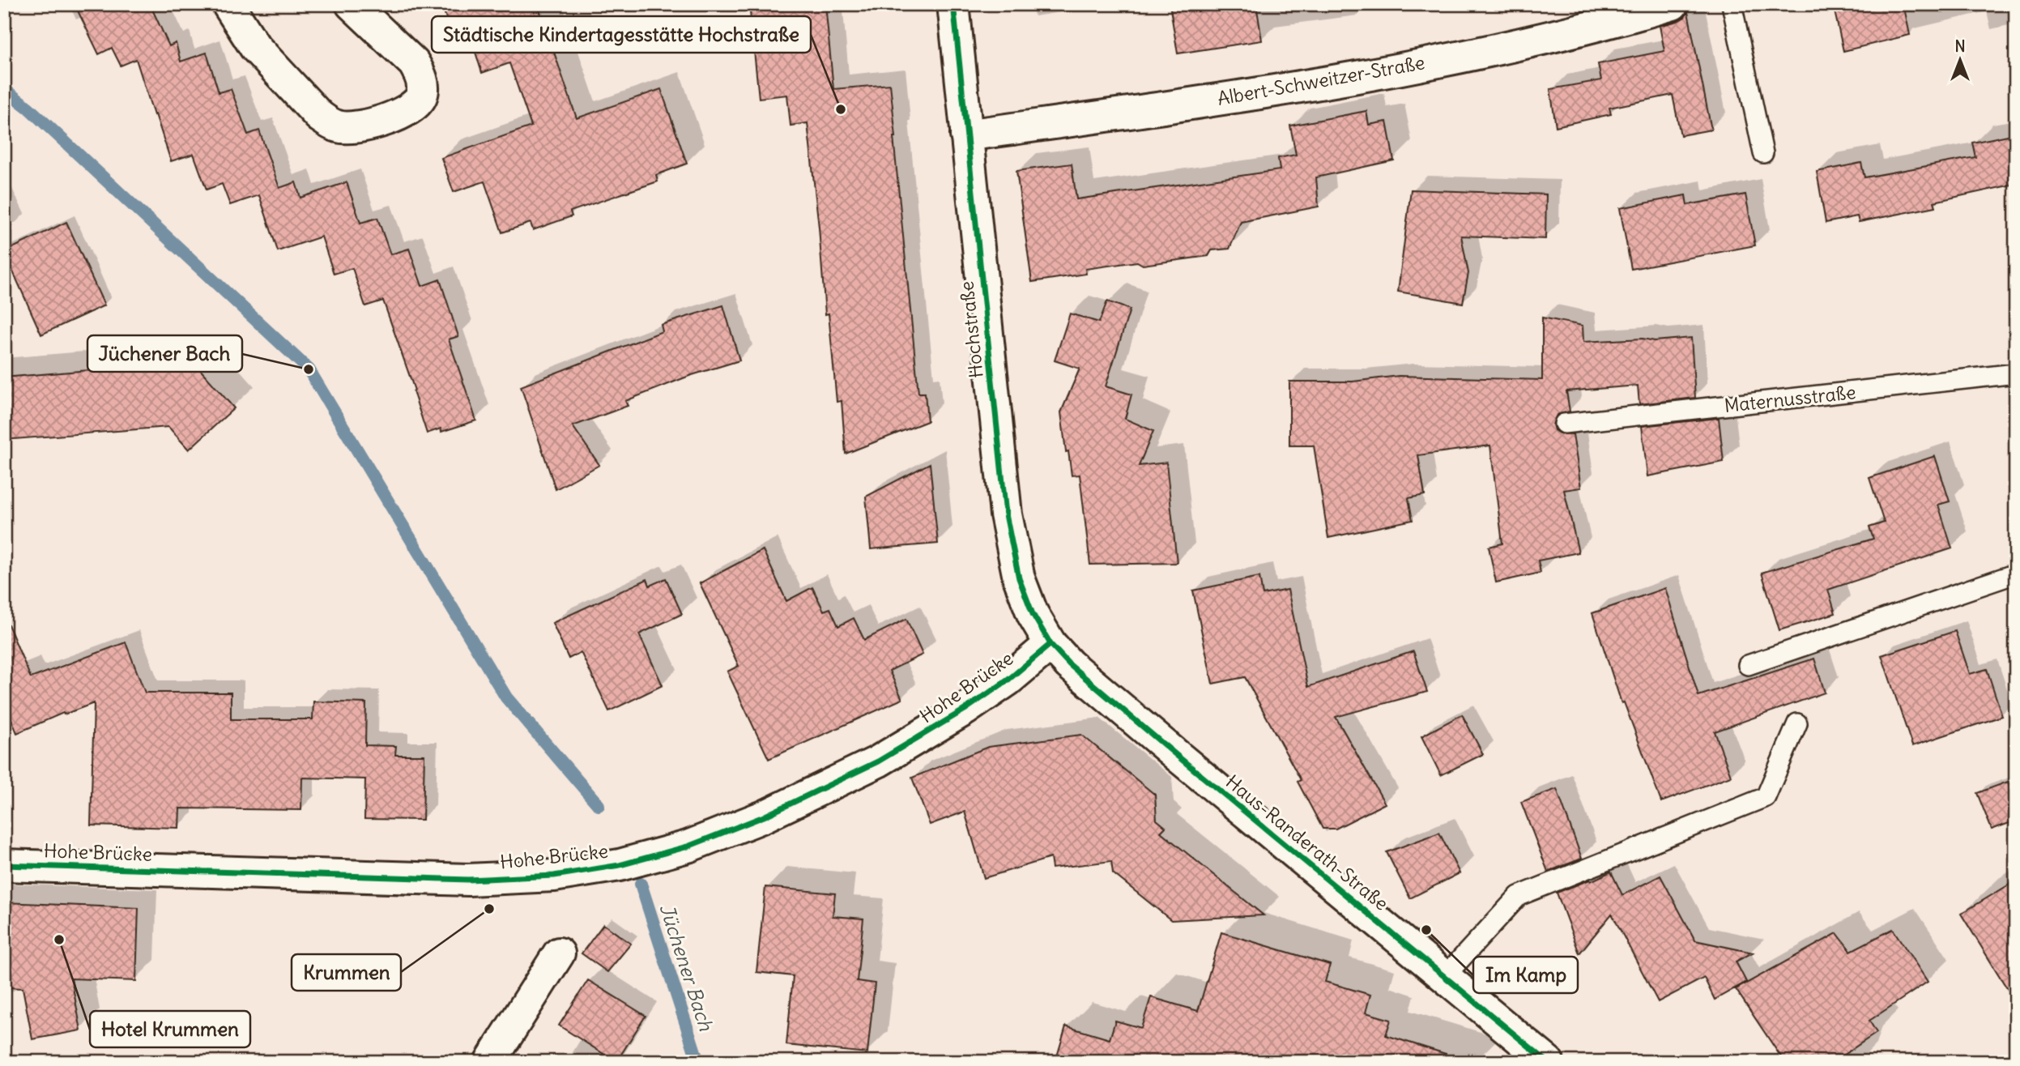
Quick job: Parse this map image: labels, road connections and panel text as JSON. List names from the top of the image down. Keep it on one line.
{"streets":{"street":["Albert-Schweitzer-Straße","Hochstraße","Hohe Brücke","Haus-Randerath-Straße"],"lane":["Maternusstraße"]},"crossings":[["Albert-Schweitzer-Straße","Hochstraße"],["Hochstraße","Hohe Brücke"],["Hochstraße","Haus-Randerath-Straße"],["Hohe Brücke","Haus-Randerath-Straße"]],"water":["Jüchener Bach"],"places":["Städtische Kindertagesstätte Hochstraße","Jüchener Bach","Krummen","Im Kamp","Hotel Krummen"],"north":"top"}
